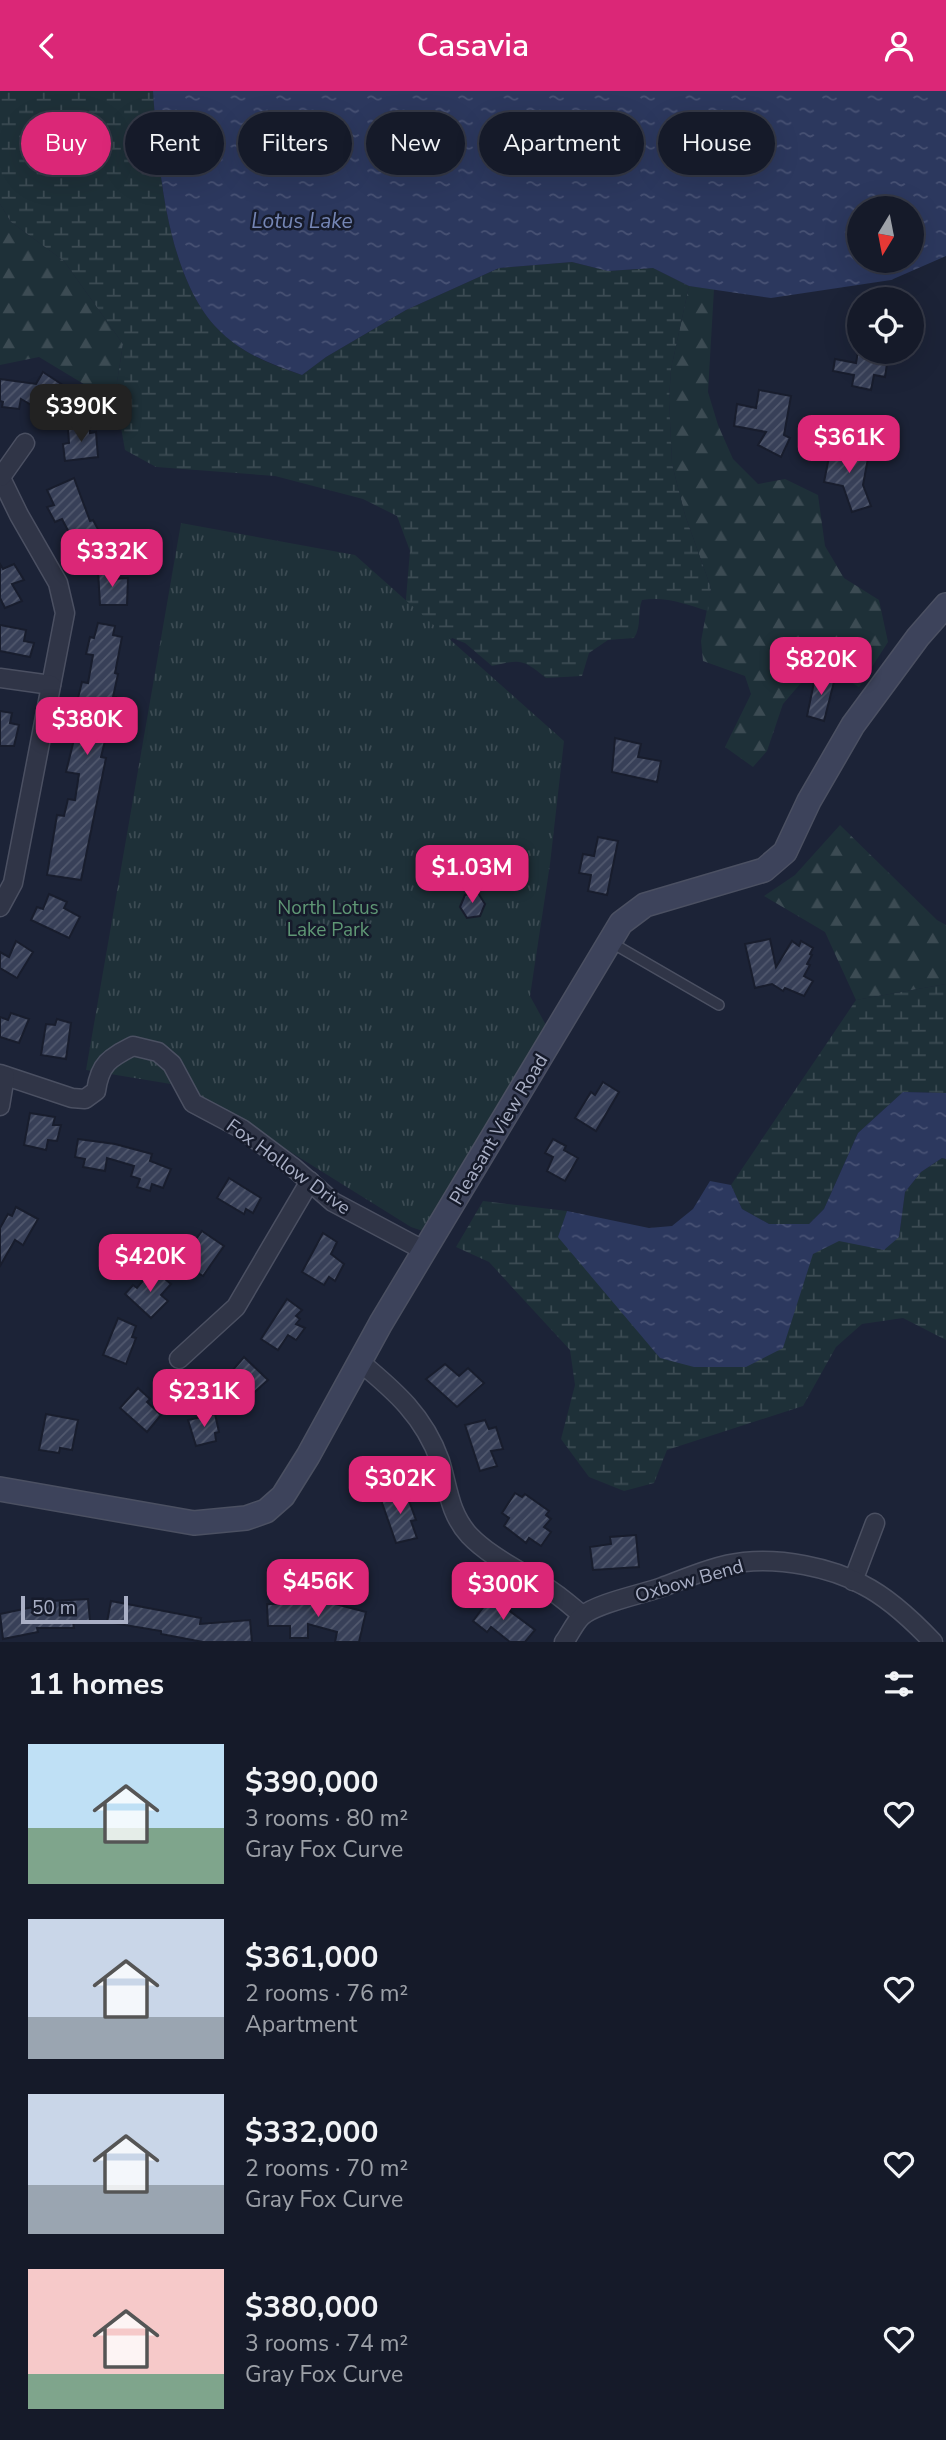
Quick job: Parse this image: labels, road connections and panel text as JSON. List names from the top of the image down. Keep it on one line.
{"streets":{"street":["Pleasant View Road","Fox Hollow Drive","Oxbow Bend"]},"crossings":[["Pleasant View Road","Fox Hollow Drive"]],"water":["Lotus Lake"],"parks":["North Lotus Lake Park"],"scale_bar":"50 m","north":"bottom","page":{"header":"Casavia","chip":["Buy","Rent","Filters","New","Apartment","House"],"price":["$390K","$361K","$332K","$820K","$380K","$1.03M","$420K","$231K","$302K","$456K","$300K"],"scale":"50 m","heading":"11 homes","list":[{"name":"$390,000","note":"3 rooms · 80 m² · Gray Fox Curve"},{"name":"$361,000","note":"2 rooms · 76 m² · Apartment"},{"name":"$332,000","note":"2 rooms · 70 m² · Gray Fox Curve"},{"name":"$380,000","note":"3 rooms · 74 m² · Gray Fox Curve"}]}}
